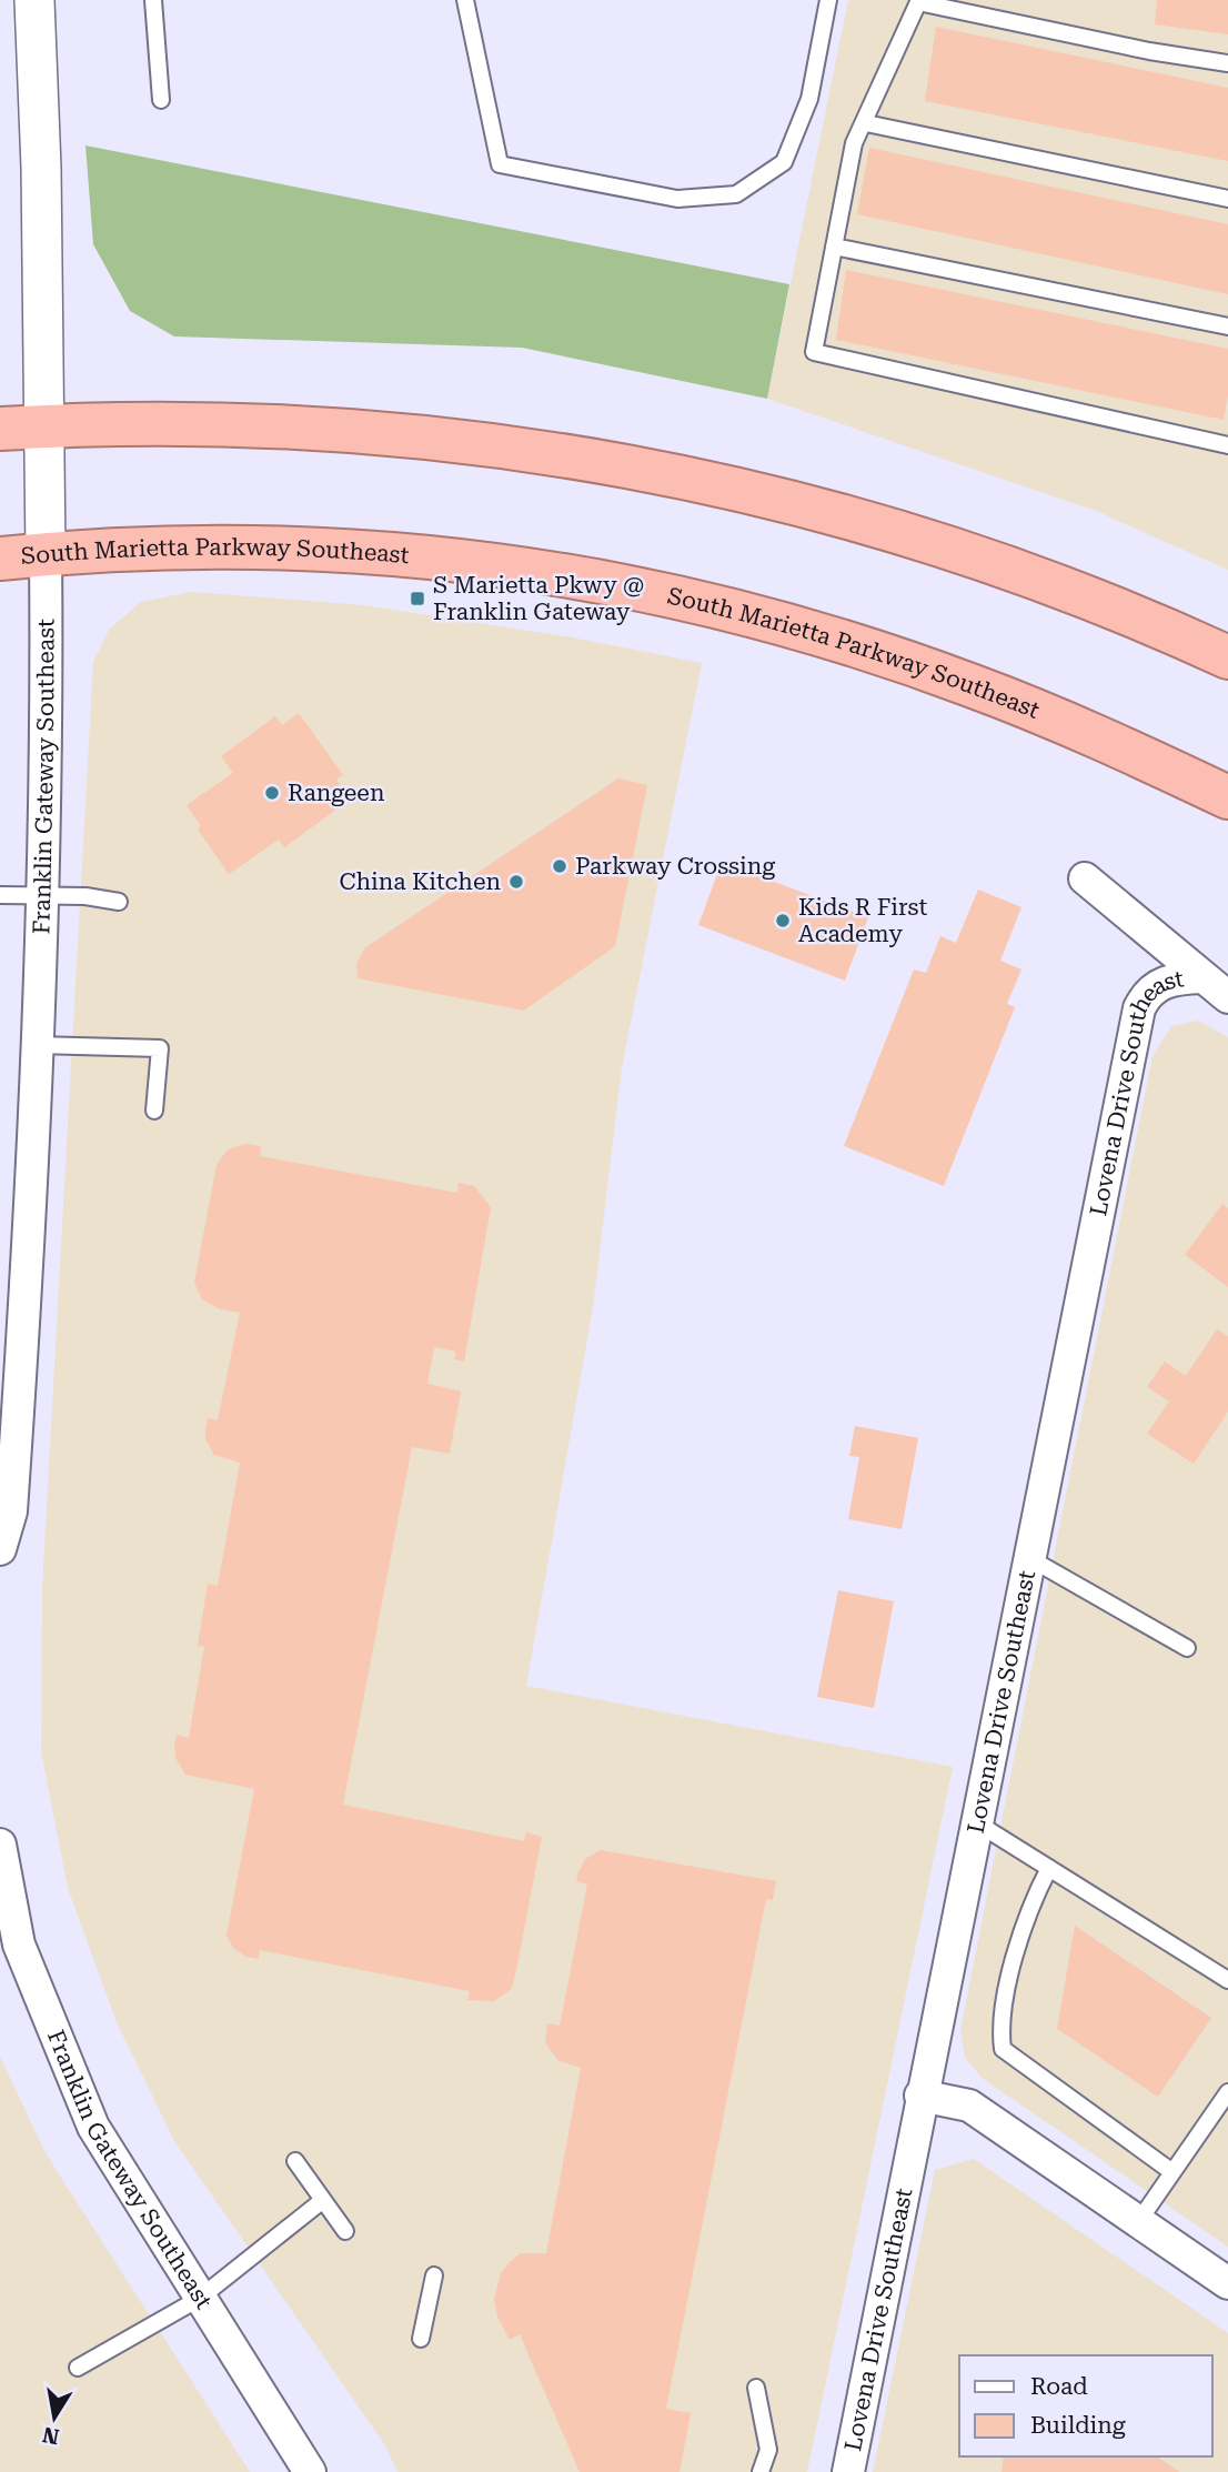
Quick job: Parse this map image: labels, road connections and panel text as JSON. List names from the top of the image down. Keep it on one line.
{"streets":{"highway":["South Marietta Parkway Southeast"],"street":["Franklin Gateway Southeast","Lovena Drive Southeast"]},"crossings":[["South Marietta Parkway Southeast","Franklin Gateway Southeast"]],"places":{"transit":["S Marietta Pkwy @ Franklin Gateway"],"other":["Rangeen","Parkway Crossing","China Kitchen","Kids R First Academy"]},"legend":["Road","Building"],"north":"bottom"}
